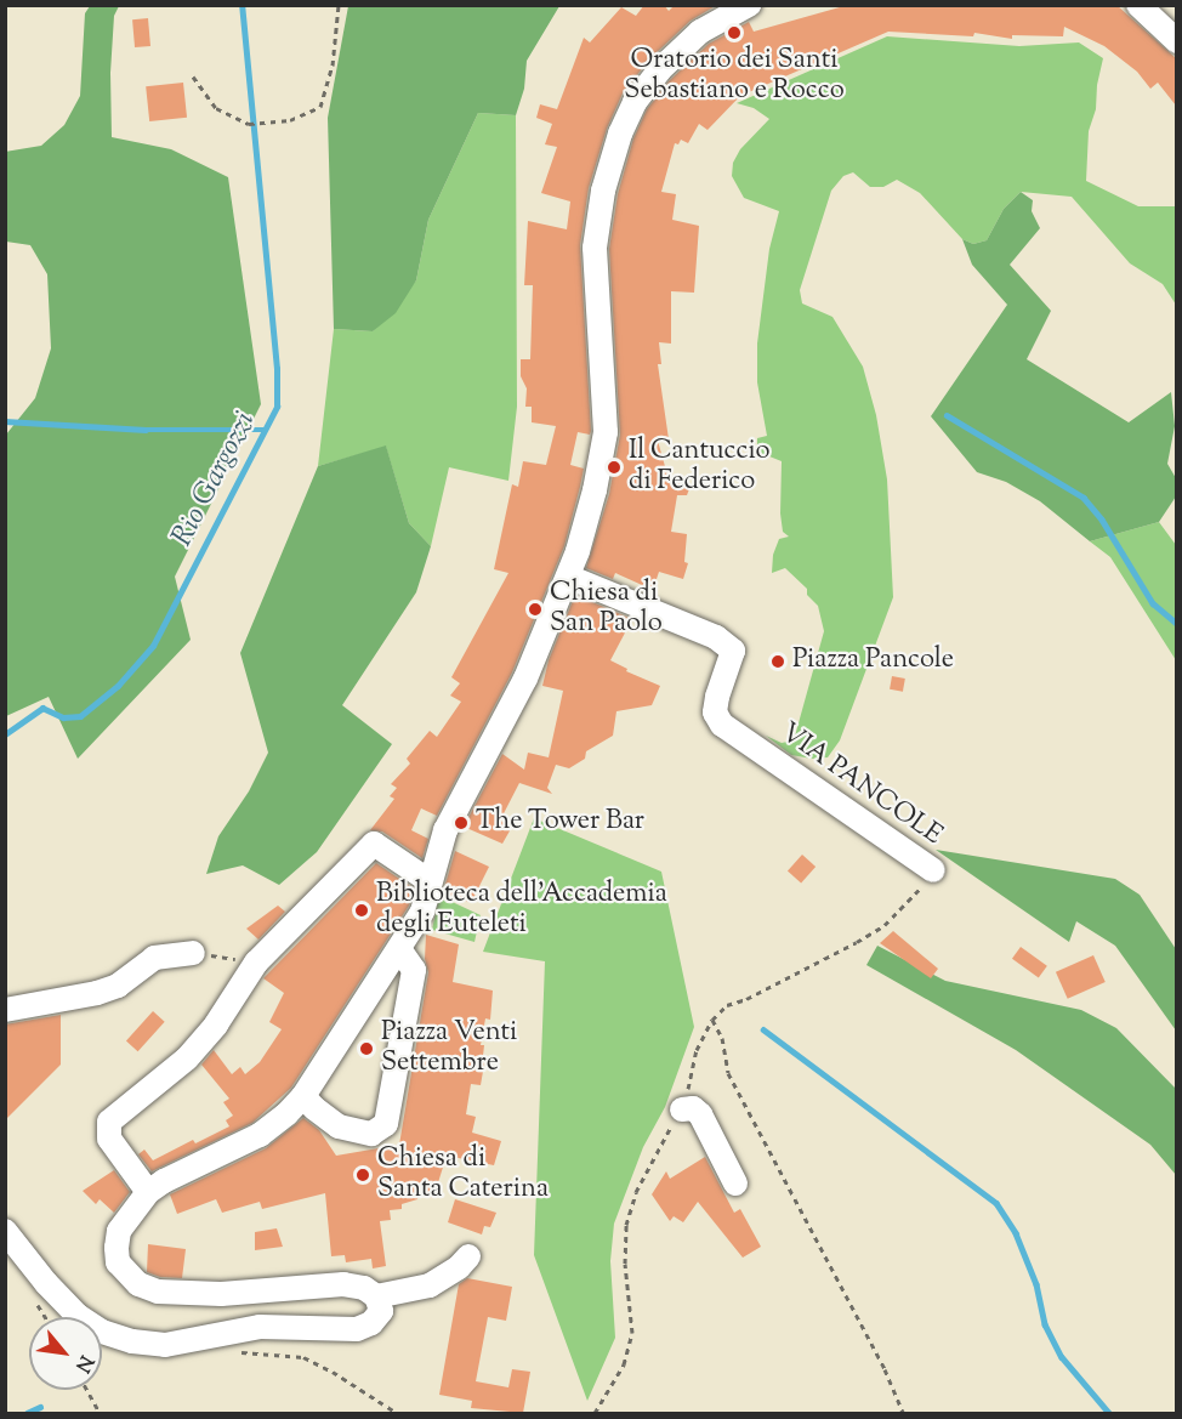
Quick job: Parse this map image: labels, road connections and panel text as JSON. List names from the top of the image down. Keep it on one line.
{"streets":{"street":["VIA PANCOLE"]},"water":["Rio Gargozzi"],"places":["Oratorio dei Santi Sebastiano e Rocco","Il Cantuccio di Federico","Chiesa di San Paolo","Piazza Pancole","The Tower Bar","Biblioteca dell'Accademia degli Euteleti","Piazza Venti Settembre","Chiesa di Santa Caterina"],"north":"bottom right"}
